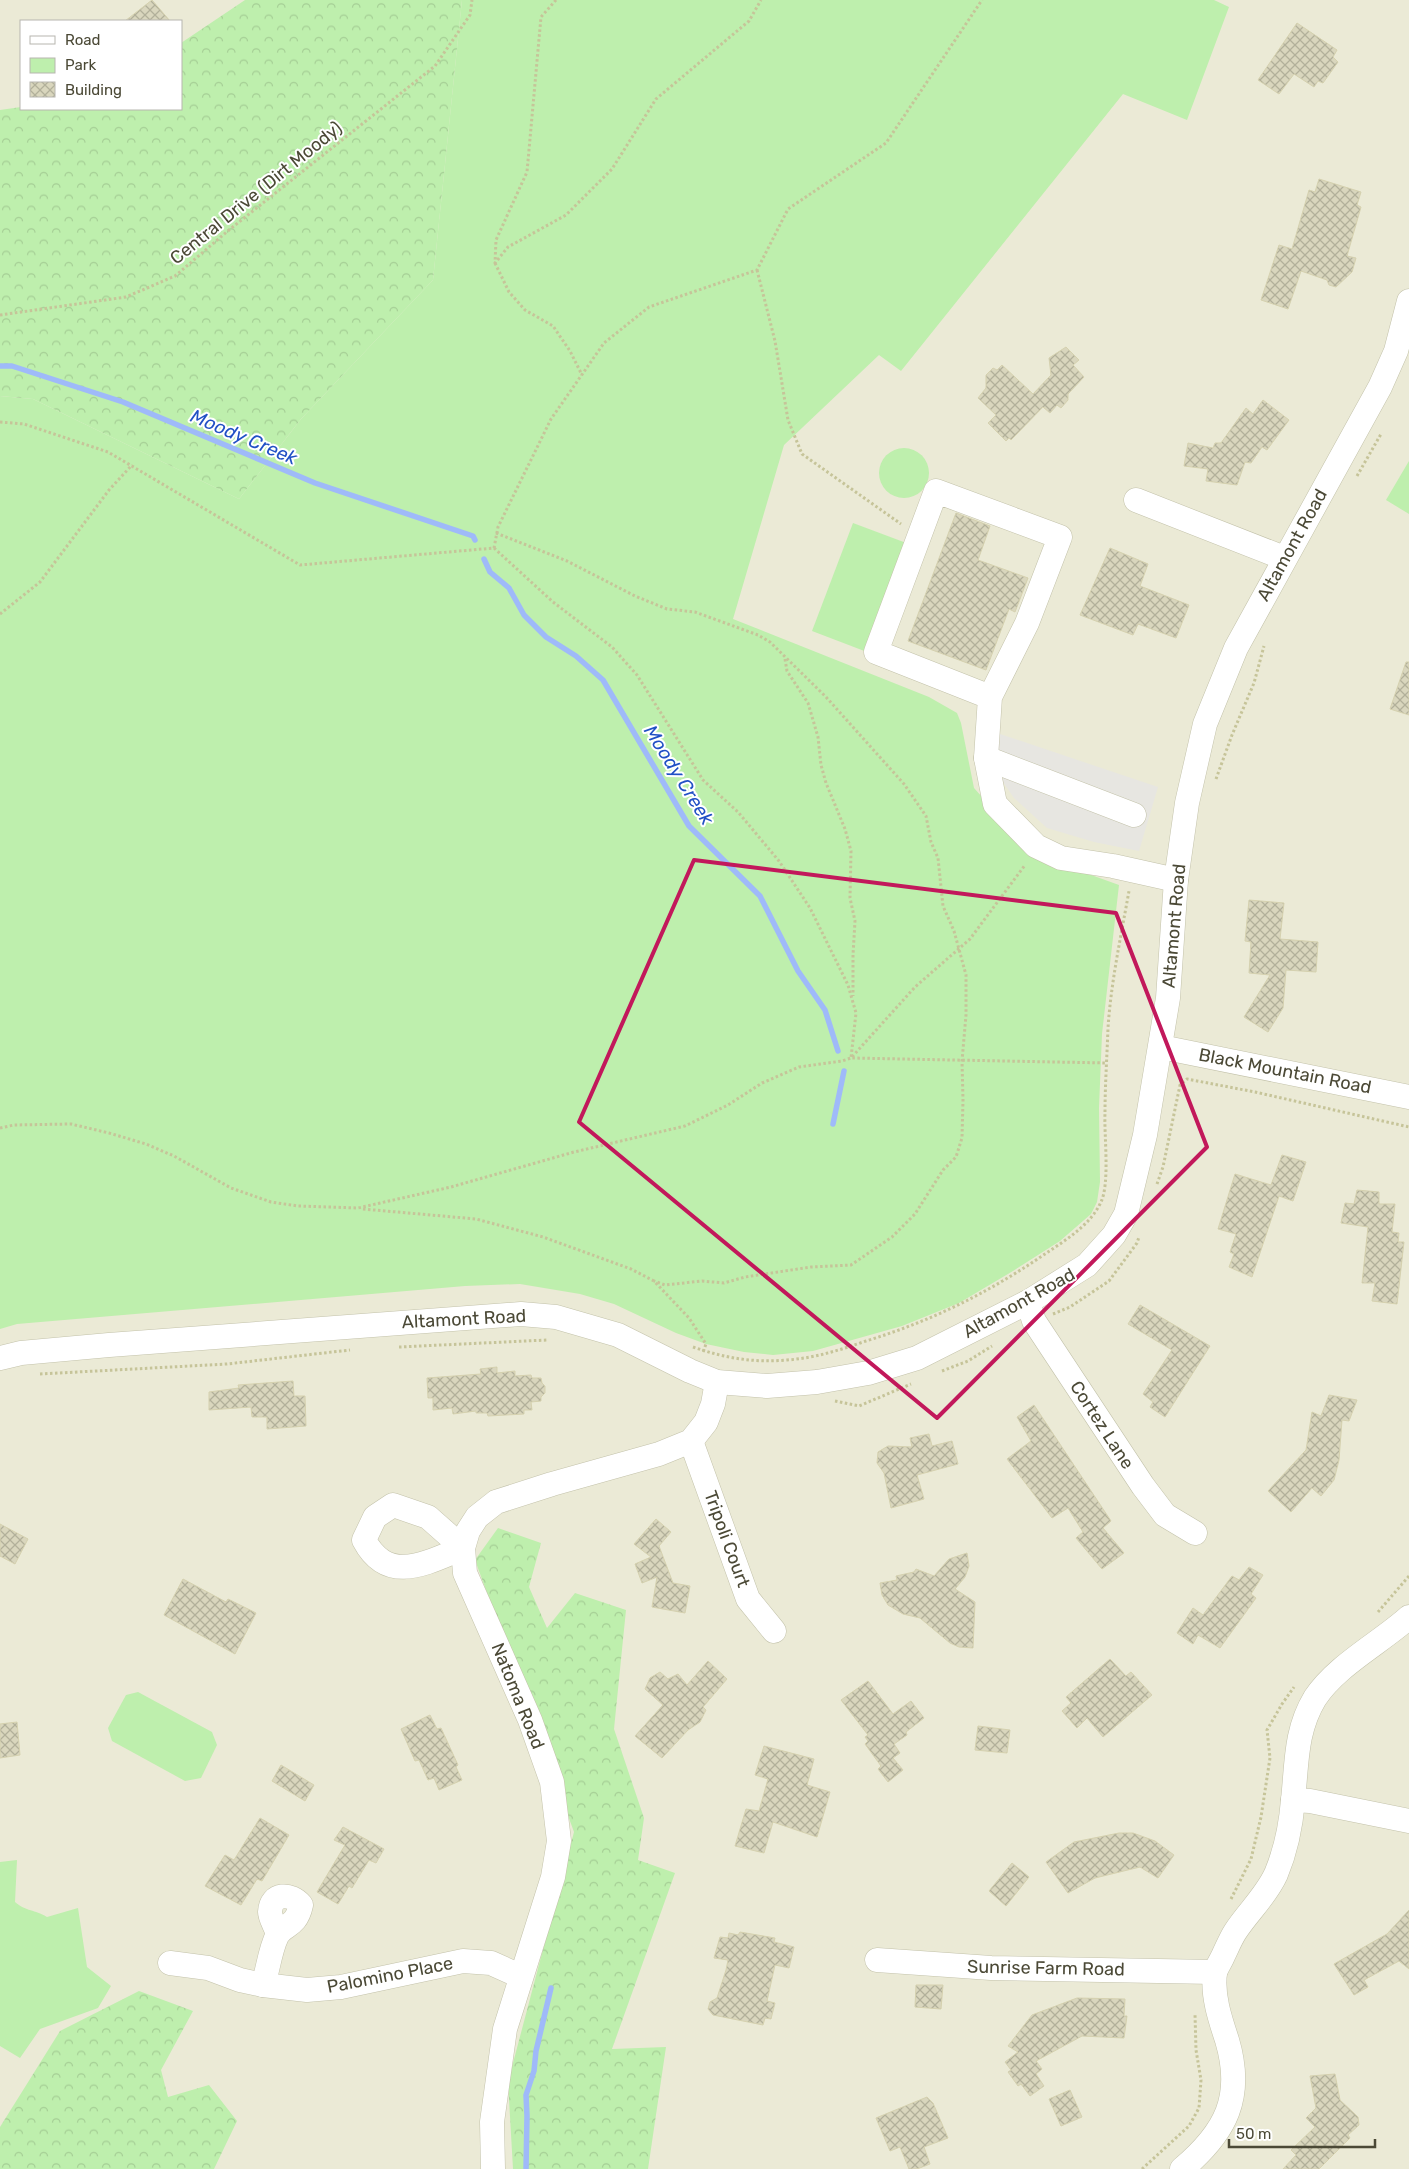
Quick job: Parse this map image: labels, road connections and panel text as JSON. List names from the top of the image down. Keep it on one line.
{"streets":{"street":["Altamont Road","Black Mountain Road","Cortez Lane","Tripoli Court","Natoma Road","Sunrise Farm Road","Palomino Place"],"path":["Central Drive (Dirt Moody)"]},"crossings":[["Altamont Road","Black Mountain Road"],["Altamont Road","Cortez Lane"],["Altamont Road","Natoma Road"],["Tripoli Court","Natoma Road"],["Natoma Road","Palomino Place"]],"water":["Moody Creek"],"legend":["Road","Park","Building"],"scale_bar":"50 m"}
